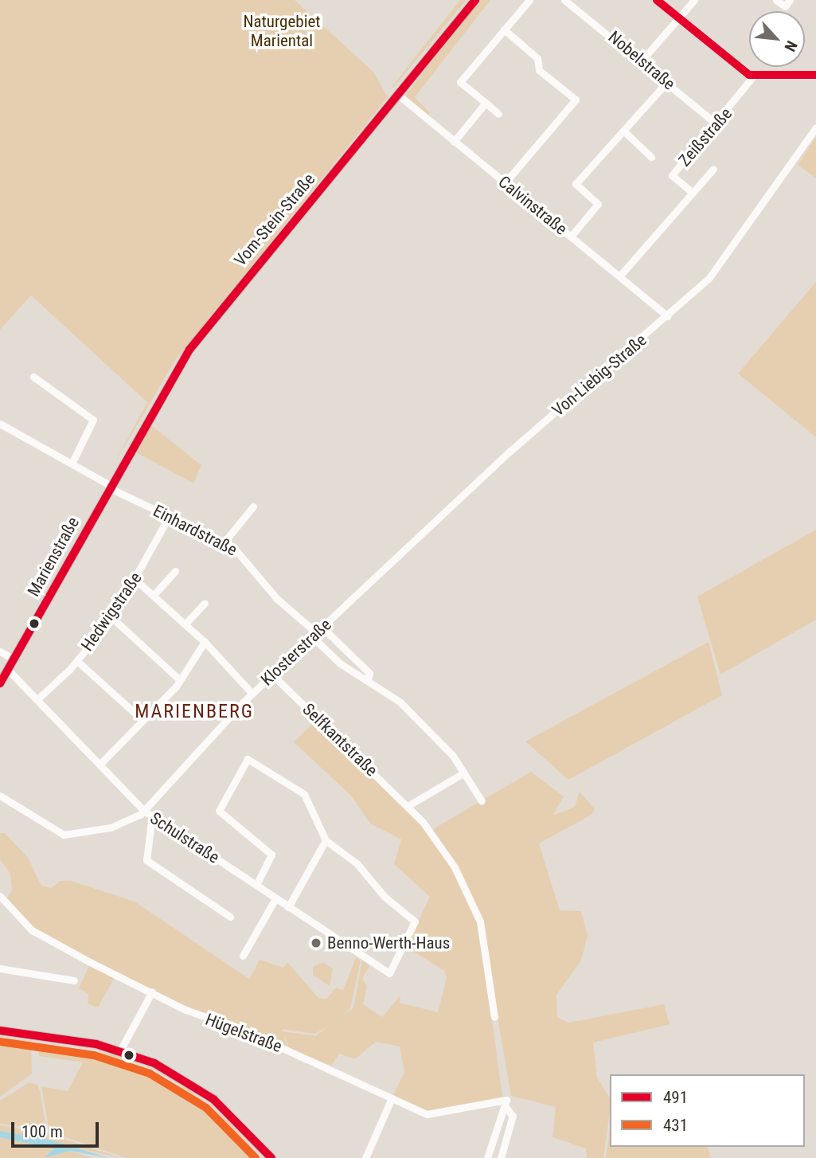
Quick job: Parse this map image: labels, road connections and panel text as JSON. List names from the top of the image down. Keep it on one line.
{"streets":{"main road":["Vom-Stein-Straße","Marienstraße"],"street":["Nobelstraße","Zeißstraße","Calvinstraße","Von-Liebig-Straße","Einhardstraße","Hedwigstraße","Klosterstraße","Selfkantstraße","Schulstraße","Hügelstraße"]},"crossings":[["Nobelstraße","Zeißstraße"],["Zeißstraße","Calvinstraße"],["Calvinstraße","Vom-Stein-Straße"],["Calvinstraße","Von-Liebig-Straße"],["Vom-Stein-Straße","Marienstraße"],["Von-Liebig-Straße","Klosterstraße"],["Einhardstraße","Marienstraße"],["Einhardstraße","Hedwigstraße"],["Einhardstraße","Klosterstraße"],["Marienstraße","Schulstraße"],["Hedwigstraße","Schulstraße"],["Klosterstraße","Selfkantstraße"],["Klosterstraße","Schulstraße"]],"districts":["MARIENBERG"],"parks":["Naturgebiet Mariental"],"places":["Benno-Werth-Haus"],"lines":["transit line 491","transit line 431"],"legend":["491","431"],"scale_bar":"100 m","north":"bottom right"}
